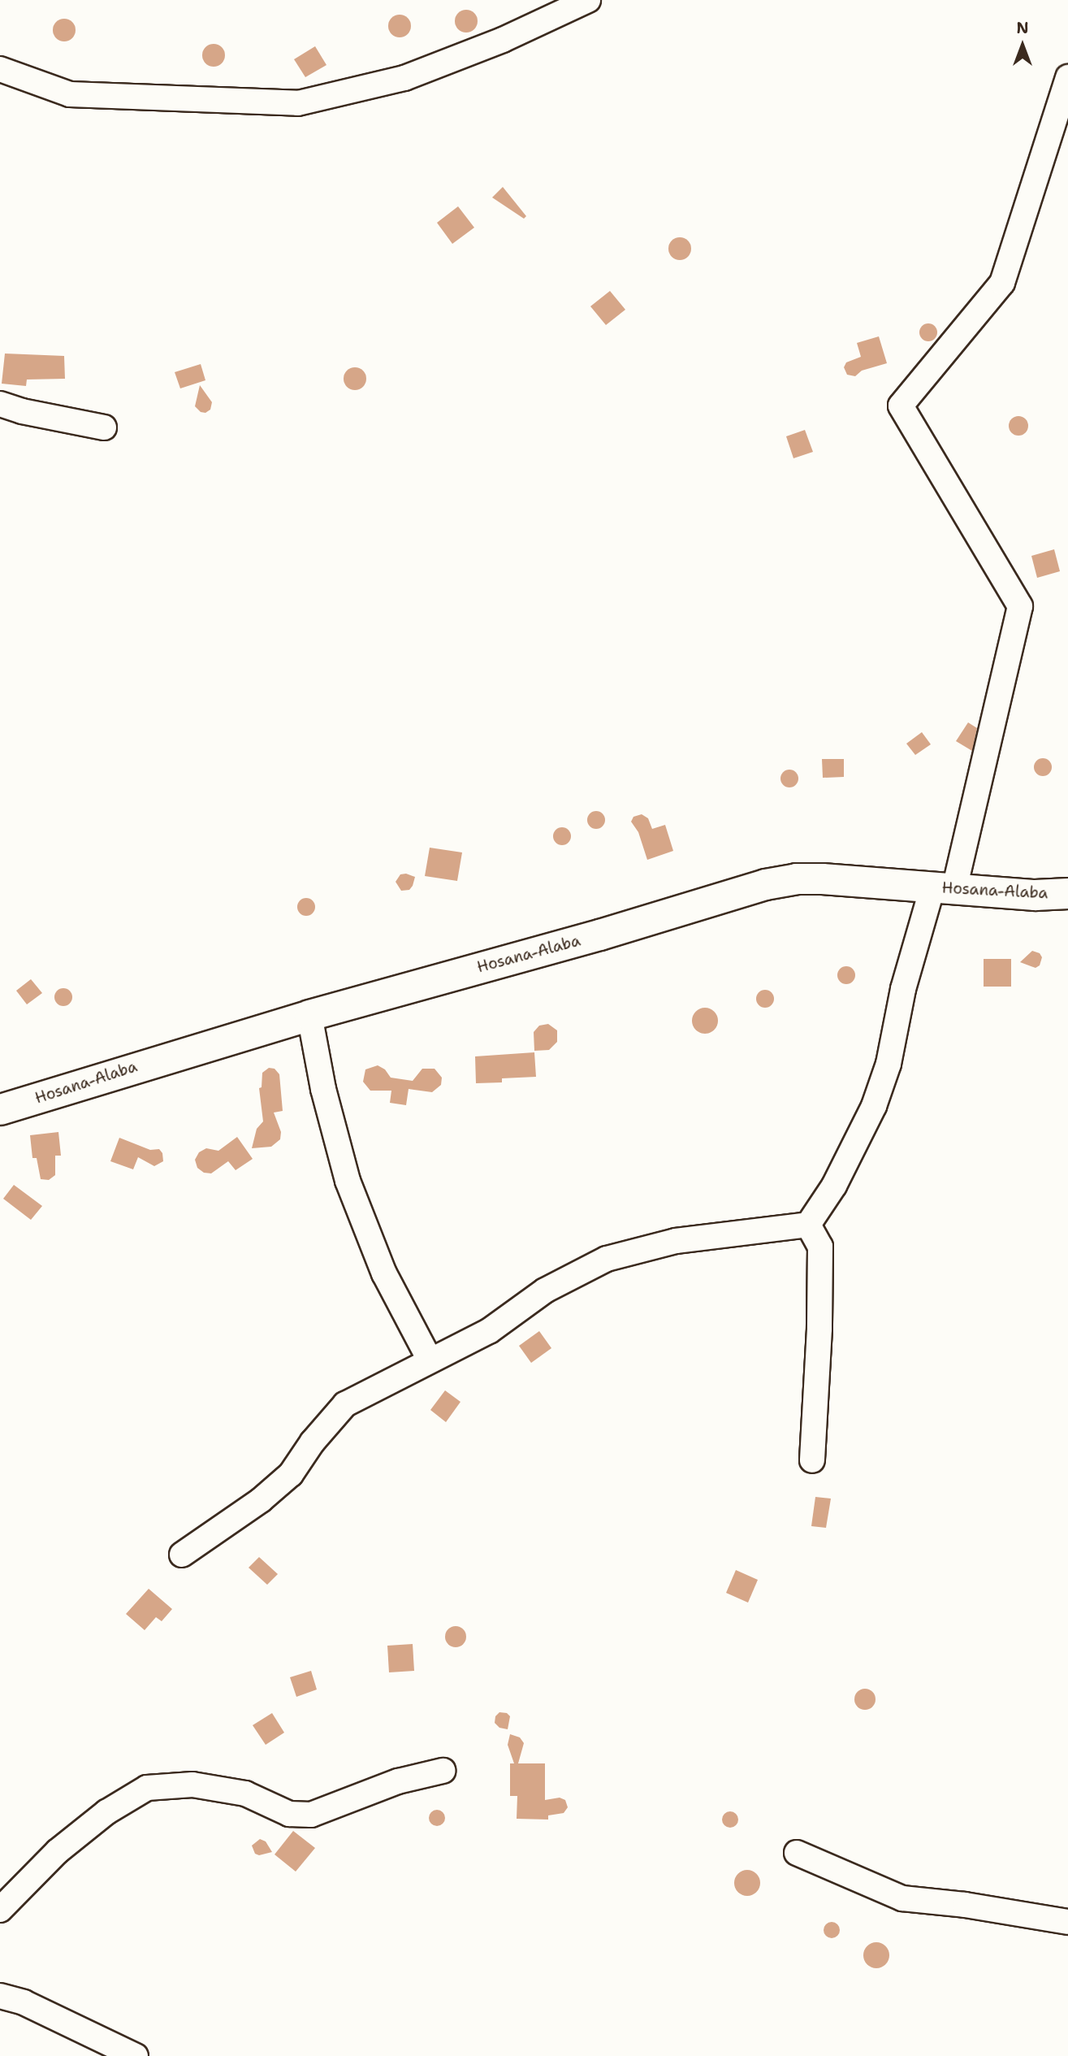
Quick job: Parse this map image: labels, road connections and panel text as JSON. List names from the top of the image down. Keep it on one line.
{"streets":{"main road":["Hosana-Alaba"]},"north":"top"}
